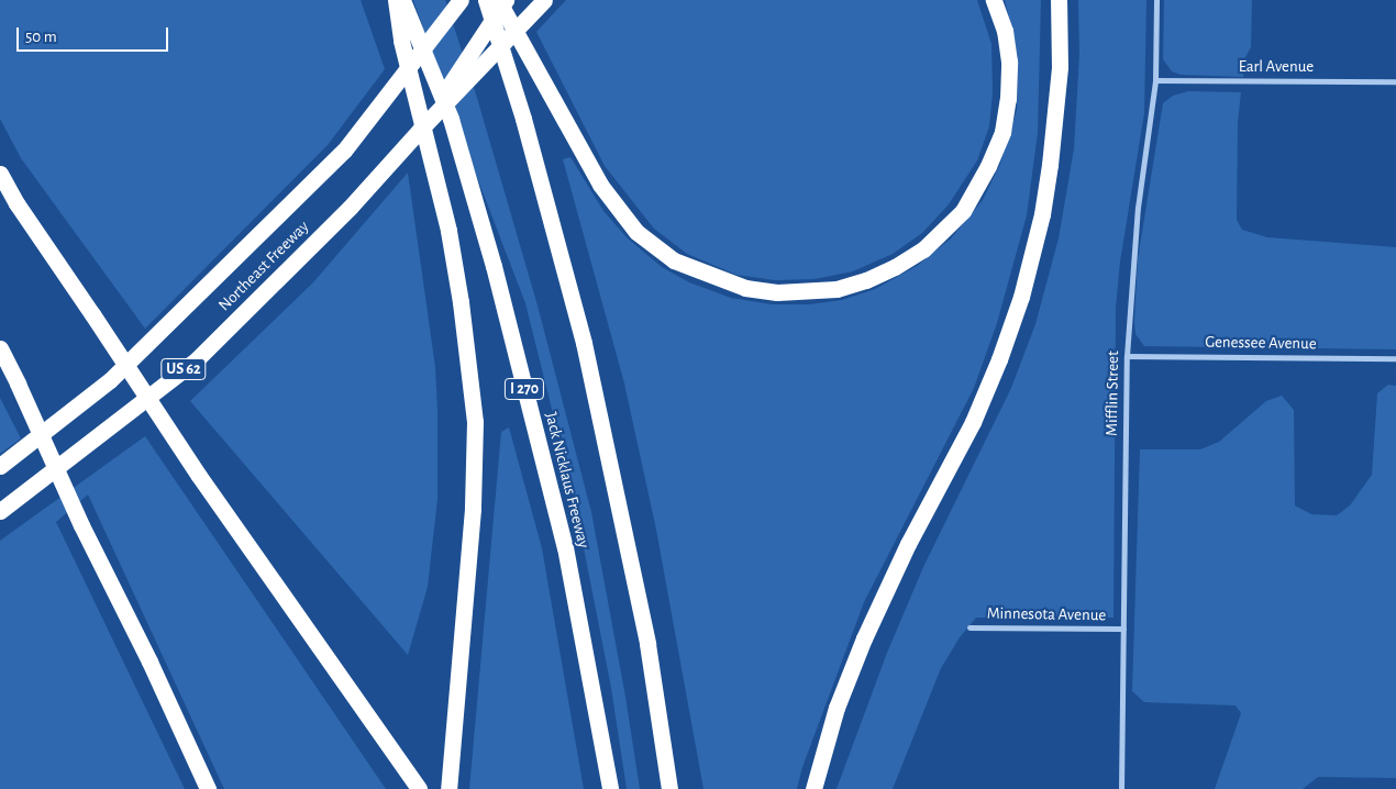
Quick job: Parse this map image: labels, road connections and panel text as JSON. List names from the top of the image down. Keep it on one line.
{"streets":{"highway":["Northeast Freeway","US 62","I 270","Jack Nicklaus Freeway"],"street":["Earl Avenue","Genessee Avenue","Mifflin Street","Minnesota Avenue"]},"crossings":[["Earl Avenue","Mifflin Street"],["Genessee Avenue","Mifflin Street"],["Mifflin Street","Minnesota Avenue"]],"scale_bar":"50 m"}
